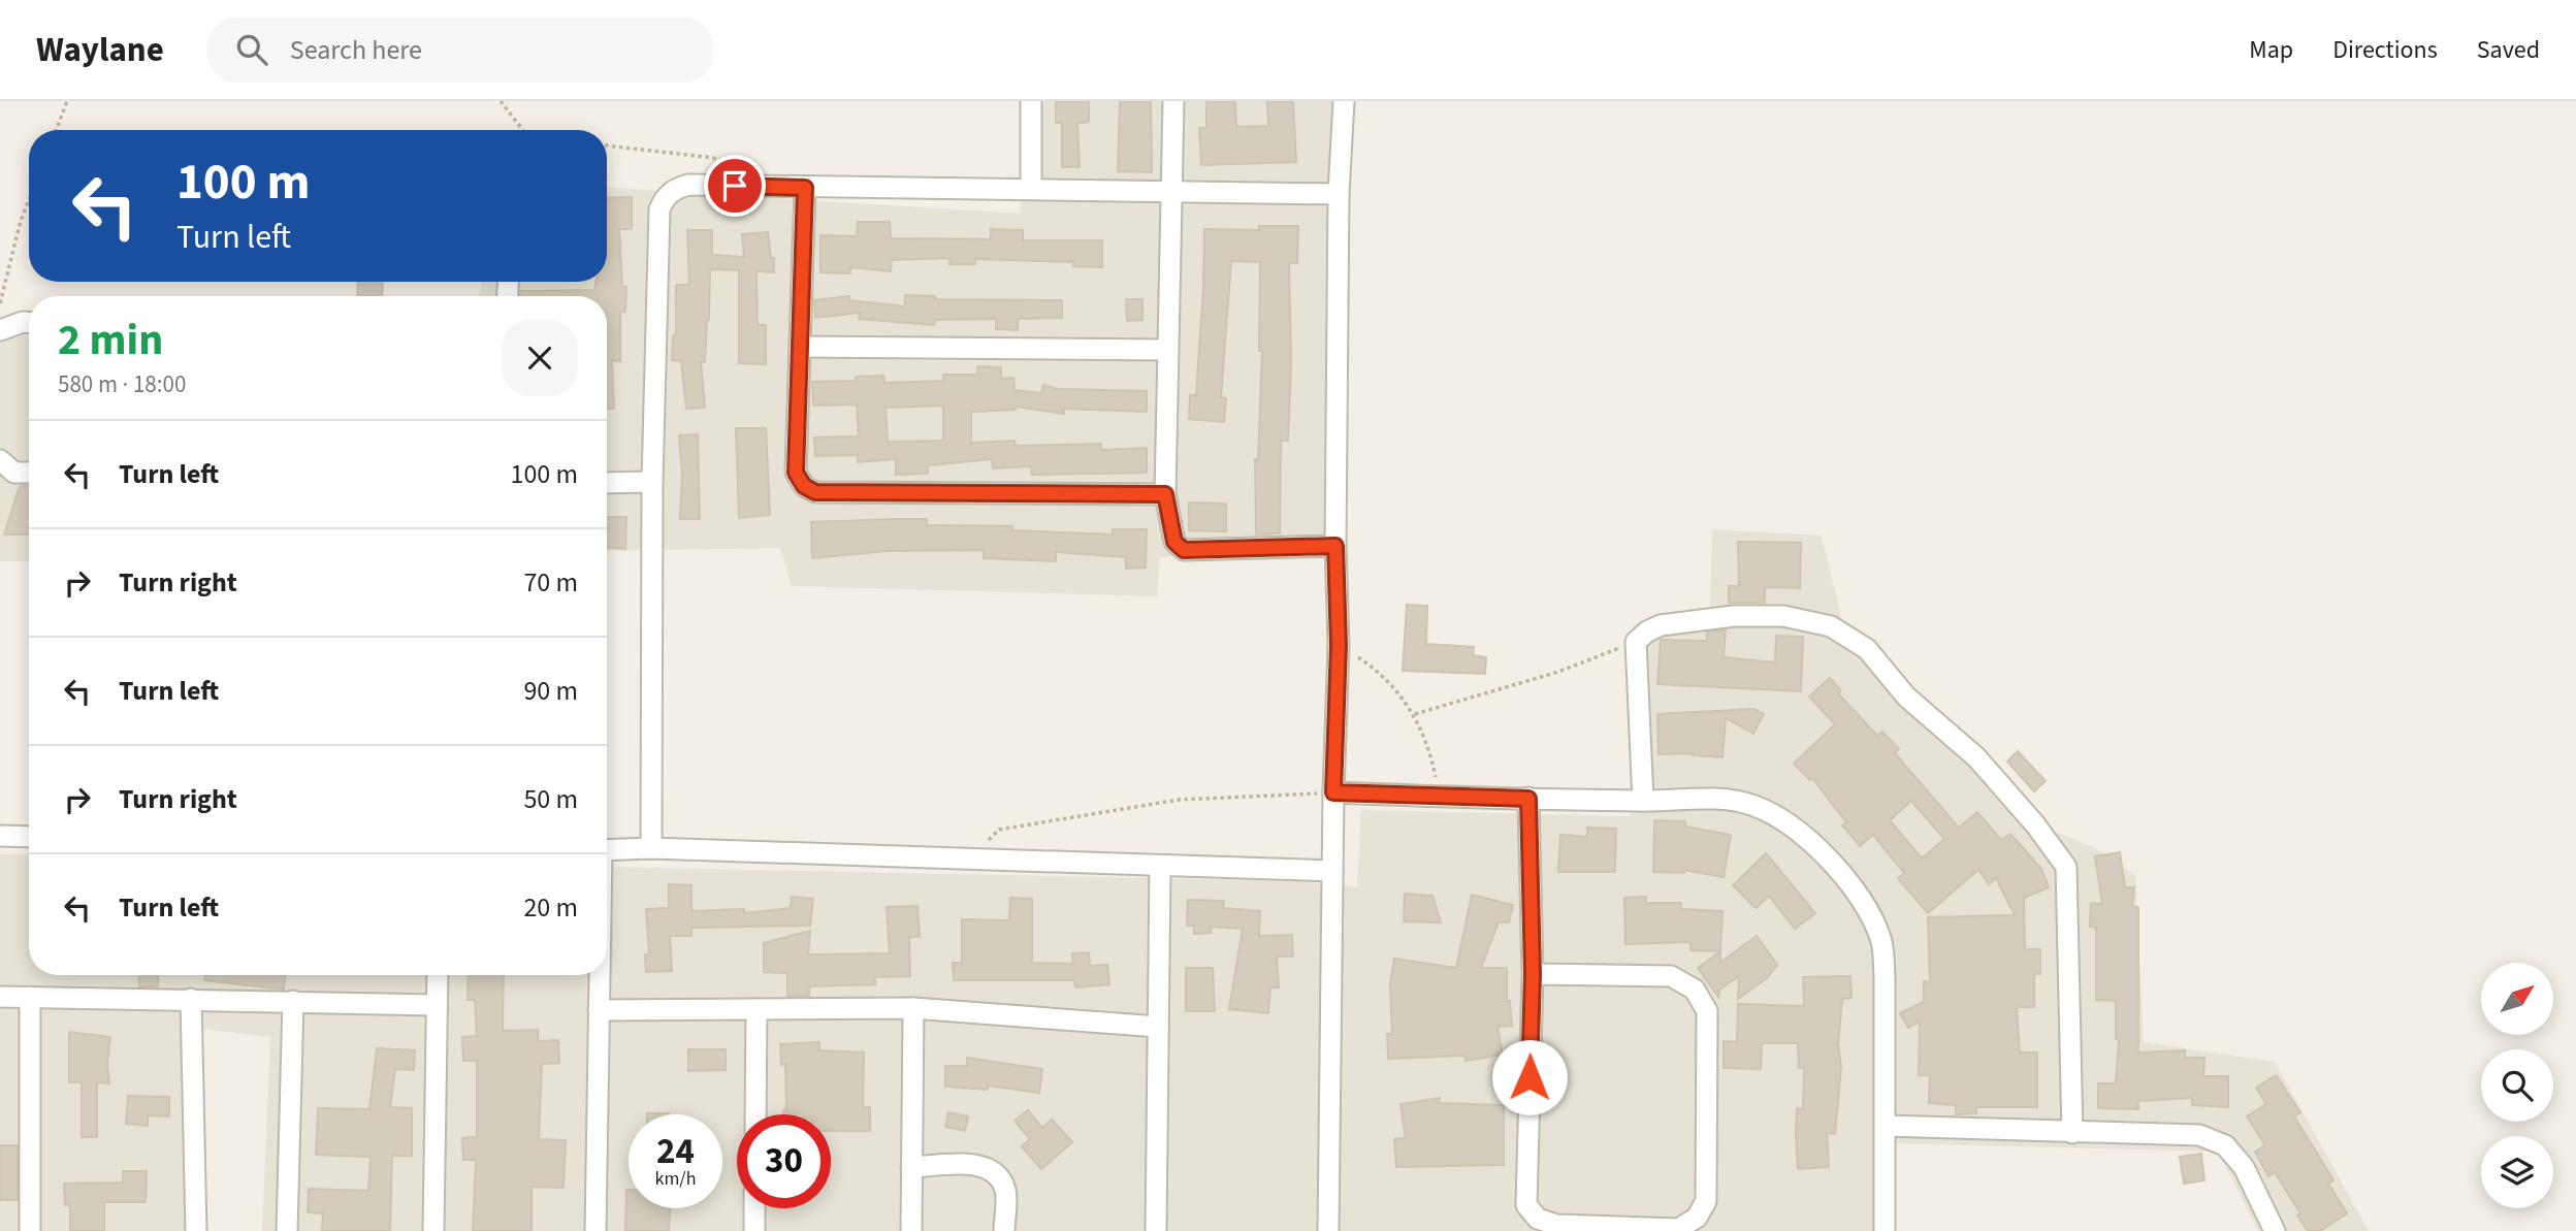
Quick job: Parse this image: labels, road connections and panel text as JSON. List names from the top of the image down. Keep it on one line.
{"north":"top right","page":{"header":"Waylane","search":"Search here","nav":["Map","Directions","Saved"],"turn":["100 m","Turn left"],"heading":["2 min","580 m · 18:00"],"list":[{"name":"Turn left","value":"100 m"},{"name":"Turn right","value":"70 m"},{"name":"Turn left","value":"90 m"},{"name":"Turn right","value":"50 m"},{"name":"Turn left","value":"20 m"}],"speed":"24 km/h","limit":"30"}}
